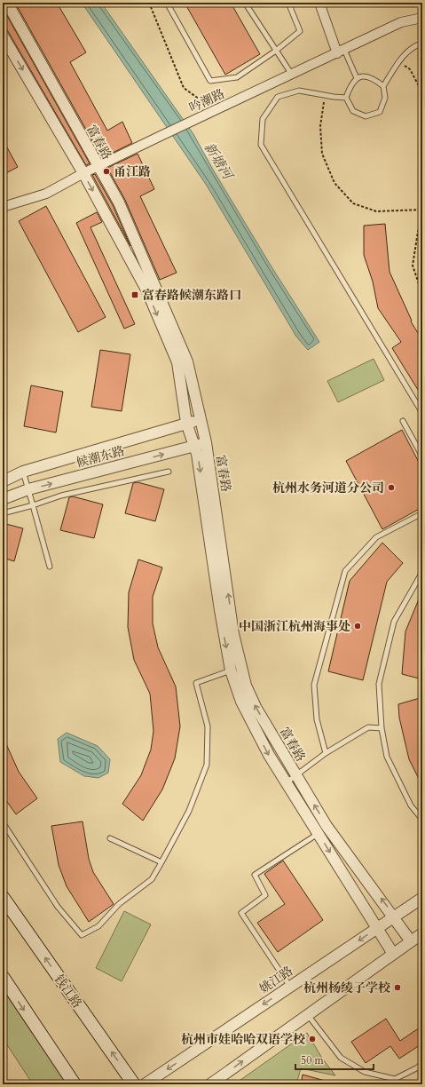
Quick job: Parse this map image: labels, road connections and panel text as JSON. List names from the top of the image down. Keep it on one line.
{"streets":{"main road":["钱江路"],"street":["吟潮路","富春路","候潮东路","姚江路"]},"crossings":[["吟潮路","富春路"],["富春路","候潮东路"],["富春路","姚江路"]],"water":["新塘河"],"places":{"other":["甬江路","杭州水务河道分公司","中国浙江杭州海事处","杭州杨绫子学校","杭州市娃哈哈双语学校"],"transit":["富春路候潮东路口"]},"scale_bar":"50 m"}
